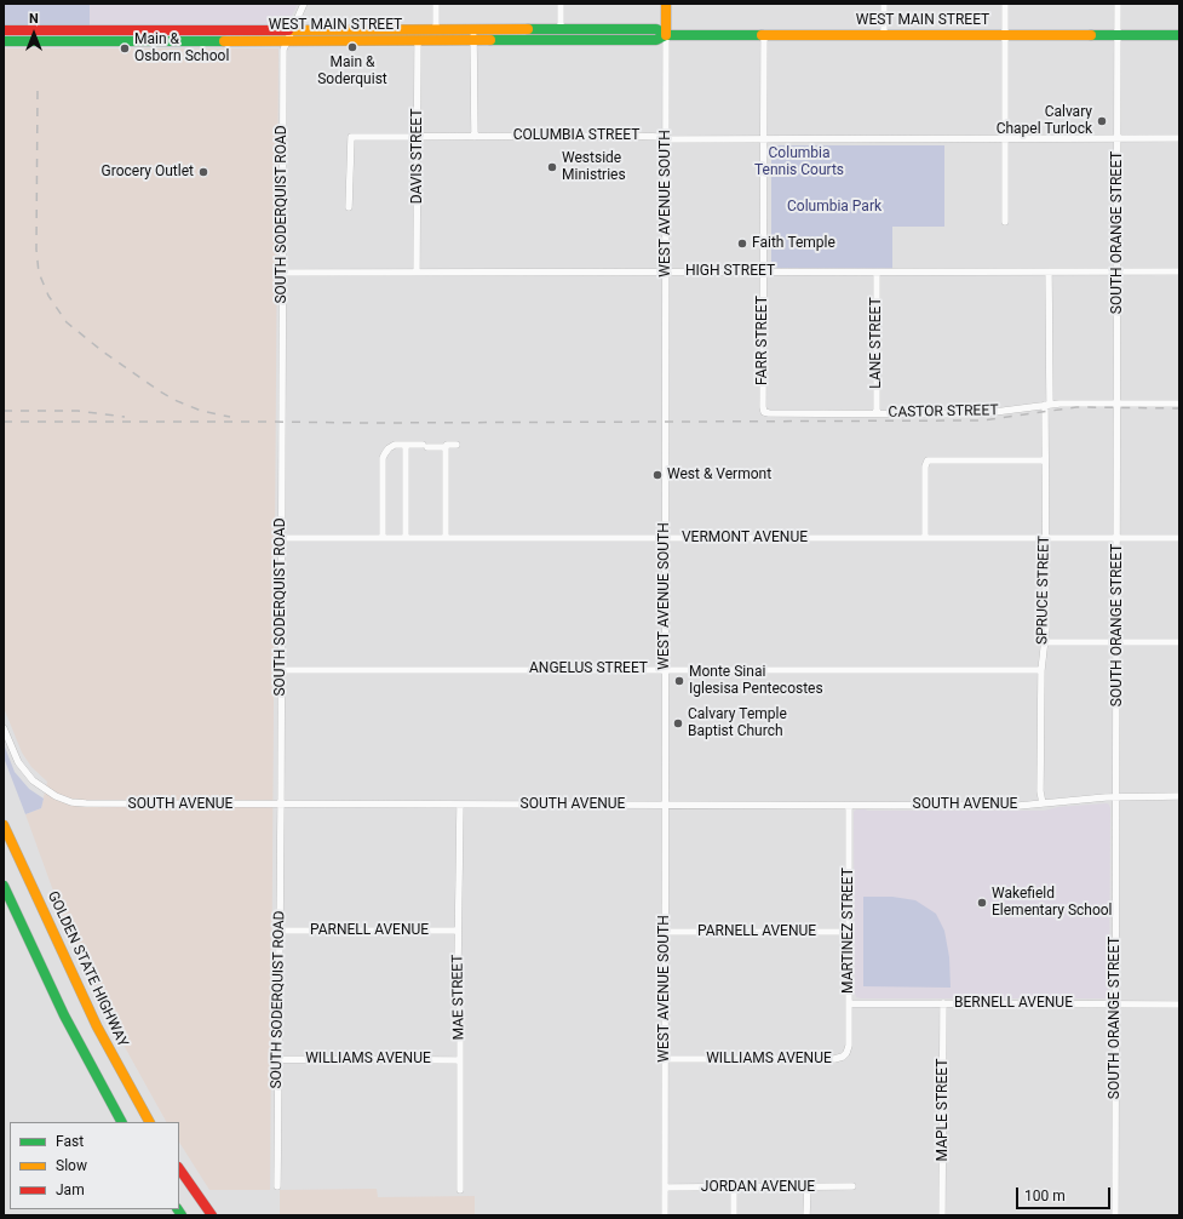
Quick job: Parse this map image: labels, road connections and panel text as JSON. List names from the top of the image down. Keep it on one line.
{"streets":{"main road":["WEST MAIN STREET","GOLDEN STATE HIGHWAY"],"street":["COLUMBIA STREET","DAVIS STREET","WEST AVENUE SOUTH","SOUTH SODERQUIST ROAD","SOUTH ORANGE STREET","HIGH STREET","FARR STREET","LANE STREET","CASTOR STREET","VERMONT AVENUE","SPRUCE STREET","ANGELUS STREET","SOUTH AVENUE","PARNELL AVENUE","MARTINEZ STREET","MAE STREET","BERNELL AVENUE","WILLIAMS AVENUE","MAPLE STREET","JORDAN AVENUE"]},"crossings":[["WEST MAIN STREET","DAVIS STREET"],["WEST MAIN STREET","WEST AVENUE SOUTH"],["WEST MAIN STREET","SOUTH SODERQUIST ROAD"],["WEST MAIN STREET","SOUTH ORANGE STREET"],["WEST MAIN STREET","FARR STREET"],["COLUMBIA STREET","DAVIS STREET"],["COLUMBIA STREET","WEST AVENUE SOUTH"],["COLUMBIA STREET","SOUTH ORANGE STREET"],["COLUMBIA STREET","FARR STREET"],["DAVIS STREET","HIGH STREET"],["WEST AVENUE SOUTH","HIGH STREET"],["WEST AVENUE SOUTH","VERMONT AVENUE"],["WEST AVENUE SOUTH","ANGELUS STREET"],["WEST AVENUE SOUTH","SOUTH AVENUE"],["WEST AVENUE SOUTH","PARNELL AVENUE"],["WEST AVENUE SOUTH","WILLIAMS AVENUE"],["WEST AVENUE SOUTH","JORDAN AVENUE"],["SOUTH SODERQUIST ROAD","HIGH STREET"],["SOUTH SODERQUIST ROAD","VERMONT AVENUE"],["SOUTH SODERQUIST ROAD","ANGELUS STREET"],["SOUTH SODERQUIST ROAD","SOUTH AVENUE"],["SOUTH SODERQUIST ROAD","PARNELL AVENUE"],["SOUTH SODERQUIST ROAD","WILLIAMS AVENUE"],["SOUTH ORANGE STREET","HIGH STREET"],["SOUTH ORANGE STREET","CASTOR STREET"],["SOUTH ORANGE STREET","VERMONT AVENUE"],["SOUTH ORANGE STREET","SOUTH AVENUE"],["SOUTH ORANGE STREET","BERNELL AVENUE"],["HIGH STREET","FARR STREET"],["HIGH STREET","LANE STREET"],["HIGH STREET","SPRUCE STREET"],["FARR STREET","CASTOR STREET"],["LANE STREET","CASTOR STREET"],["CASTOR STREET","SPRUCE STREET"],["VERMONT AVENUE","SPRUCE STREET"],["SPRUCE STREET","ANGELUS STREET"],["SPRUCE STREET","SOUTH AVENUE"],["SOUTH AVENUE","MARTINEZ STREET"],["SOUTH AVENUE","MAE STREET"],["PARNELL AVENUE","MARTINEZ STREET"],["PARNELL AVENUE","MAE STREET"],["MARTINEZ STREET","BERNELL AVENUE"],["MARTINEZ STREET","WILLIAMS AVENUE"],["MAE STREET","WILLIAMS AVENUE"],["BERNELL AVENUE","MAPLE STREET"]],"parks":["Columbia Tennis Courts","Columbia Park"],"places":["Main & Soderquist","Main & Osborn School","Calvary Chapel Turlock","Westside Ministries","Grocery Outlet","Faith Temple","West & Vermont","Monte Sinai Iglesisa Pentecostes","Calvary Temple Baptist Church","Wakefield Elementary School"],"legend":["Fast","Slow","Jam"],"scale_bar":"100 m","north":"top"}
